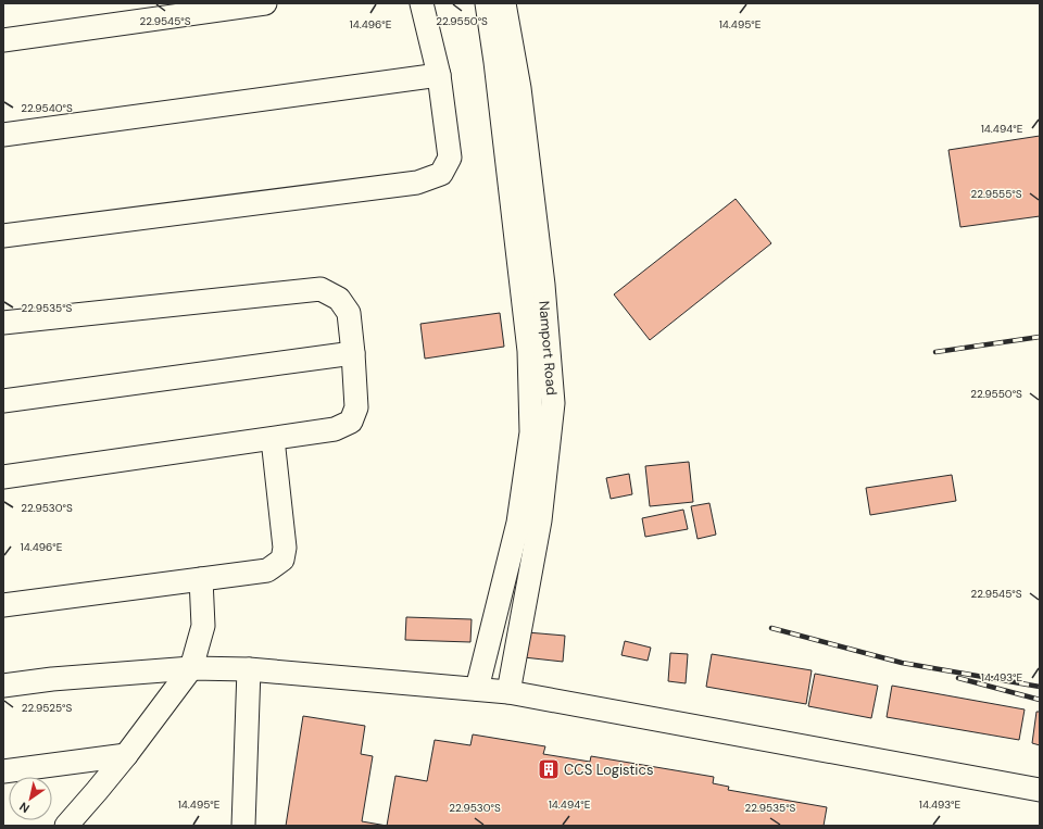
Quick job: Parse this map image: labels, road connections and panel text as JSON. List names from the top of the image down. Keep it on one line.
{"streets":{"street":["Namport Road"]},"places":{"building":["CCS Logistics"]},"north":"bottom left","coordinates":["22.9545°S","22.9550°S","14.496°E","14.495°E","22.9540°S","14.494°E","22.9555°S","22.9535°S","22.9530°S","14.493°E","22.9525°S"]}
